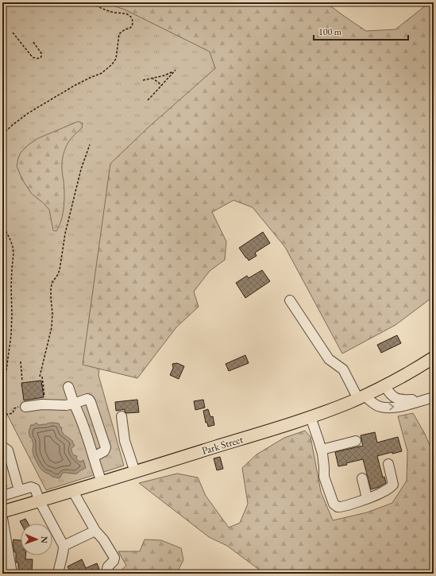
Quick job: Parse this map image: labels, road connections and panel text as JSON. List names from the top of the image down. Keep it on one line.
{"streets":{"main road":["Park Street"]},"scale_bar":"100 m","north":"right"}
